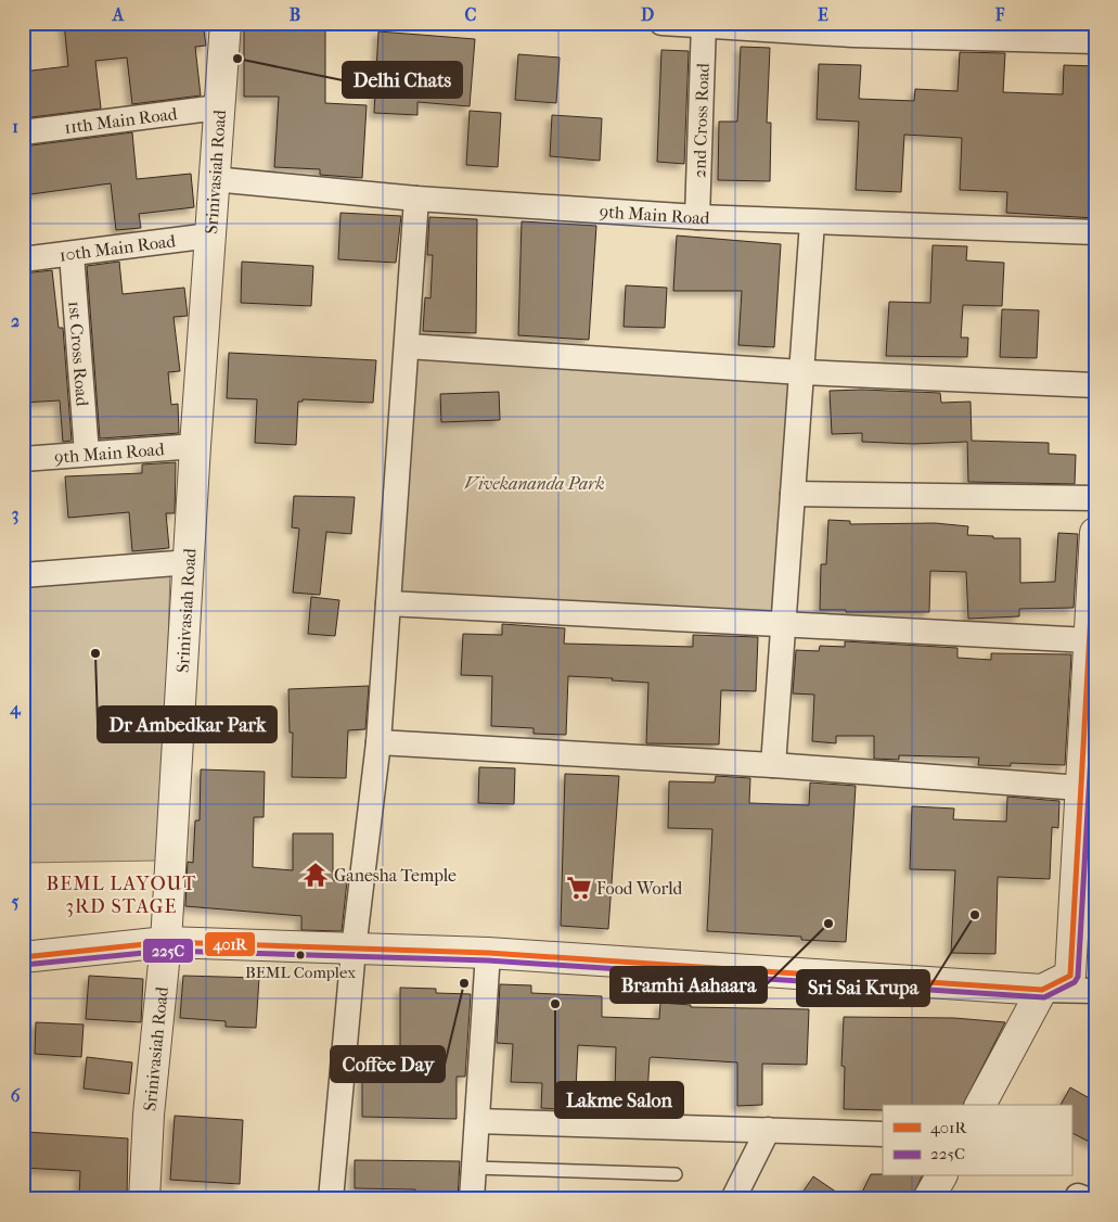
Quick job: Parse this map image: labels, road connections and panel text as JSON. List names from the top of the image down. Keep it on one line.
{"streets":{"street":["11th Main Road","2nd Cross Road","Srinivasiah Road","9th Main Road","10th Main Road","1st Cross Road"]},"crossings":[["11th Main Road","Srinivasiah Road"],["2nd Cross Road","9th Main Road"],["Srinivasiah Road","9th Main Road"],["Srinivasiah Road","10th Main Road"],["9th Main Road","1st Cross Road"],["10th Main Road","1st Cross Road"]],"districts":["BEML LAYOUT 3RD STAGE"],"parks":["Vivekananda Park"],"places":{"other":["Delhi Chats","Dr Ambedkar Park","Sri Sai Krupa","Bramhi Aahaara","BEML Complex","Coffee Day","Lakme Salon"],"temple":["Ganesha Temple"],"supermarket":["Food World"]},"lines":["transit line 401R","transit line 225C"],"legend":["401R","225C"],"grid":{"columns":["A","B","C","D","E","F"],"rows":["1","2","3","4","5","6"]}}
